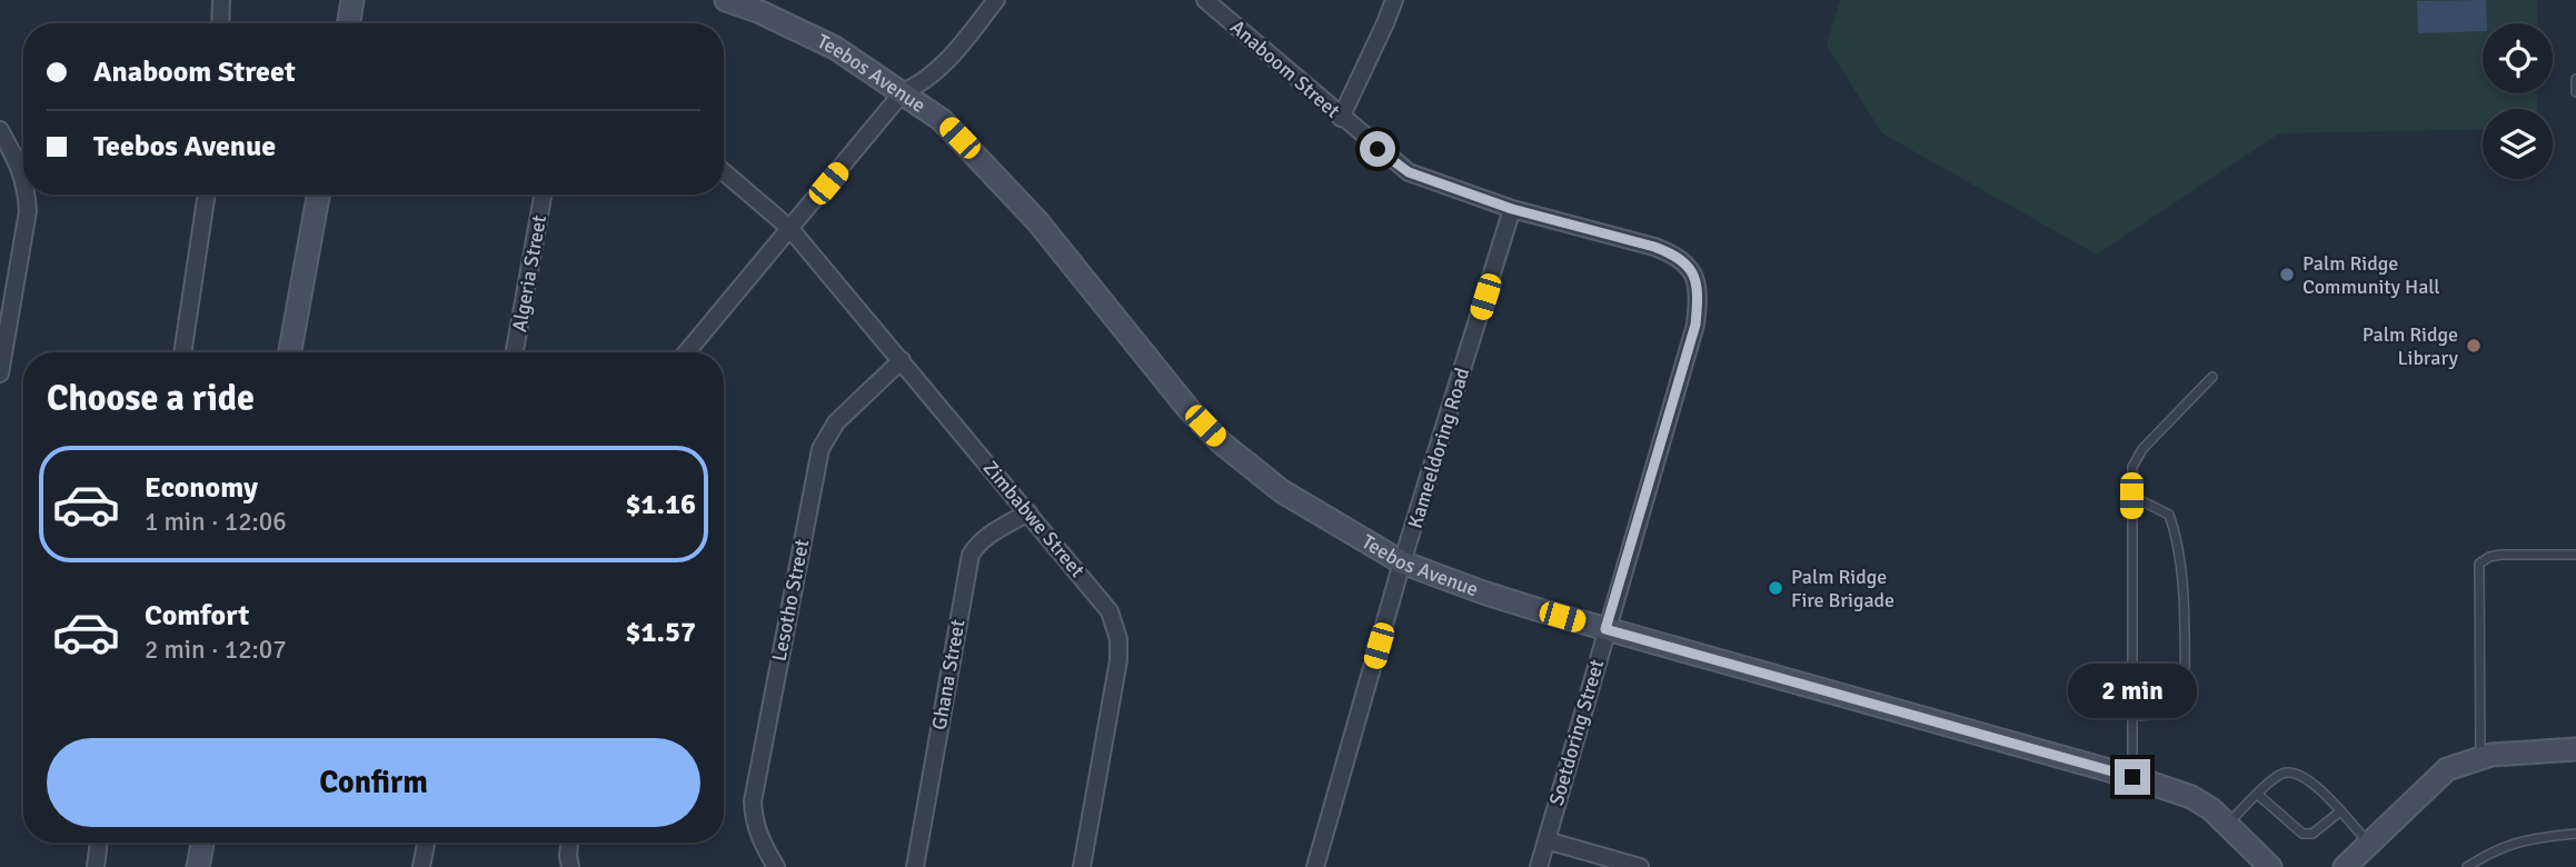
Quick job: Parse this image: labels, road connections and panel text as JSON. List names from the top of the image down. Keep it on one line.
{"streets":{"street":["Anaboom Street","Teebos Avenue","Algeria Street","Kameeldoring Road","Zimbabwe Street","Lesotho Street","Ghana Street","Soetdoring Street"]},"crossings":[["Anaboom Street","Kameeldoring Road"],["Anaboom Street","Soetdoring Street"],["Teebos Avenue","Kameeldoring Road"],["Teebos Avenue","Soetdoring Street"],["Zimbabwe Street","Lesotho Street"],["Zimbabwe Street","Ghana Street"]],"places":["Palm Ridge Community Hall","Palm Ridge Library","Palm Ridge Fire Brigade"],"page":{"banner":["Anaboom Street","Teebos Avenue"],"heading":"Choose a ride","list":[{"name":"Economy","note":"1 min · 12:06","value":"$1.16"},{"name":"Comfort","note":"2 min · 12:07","value":"$1.57"}],"bubble":"2 min","buttons":"Confirm"}}
